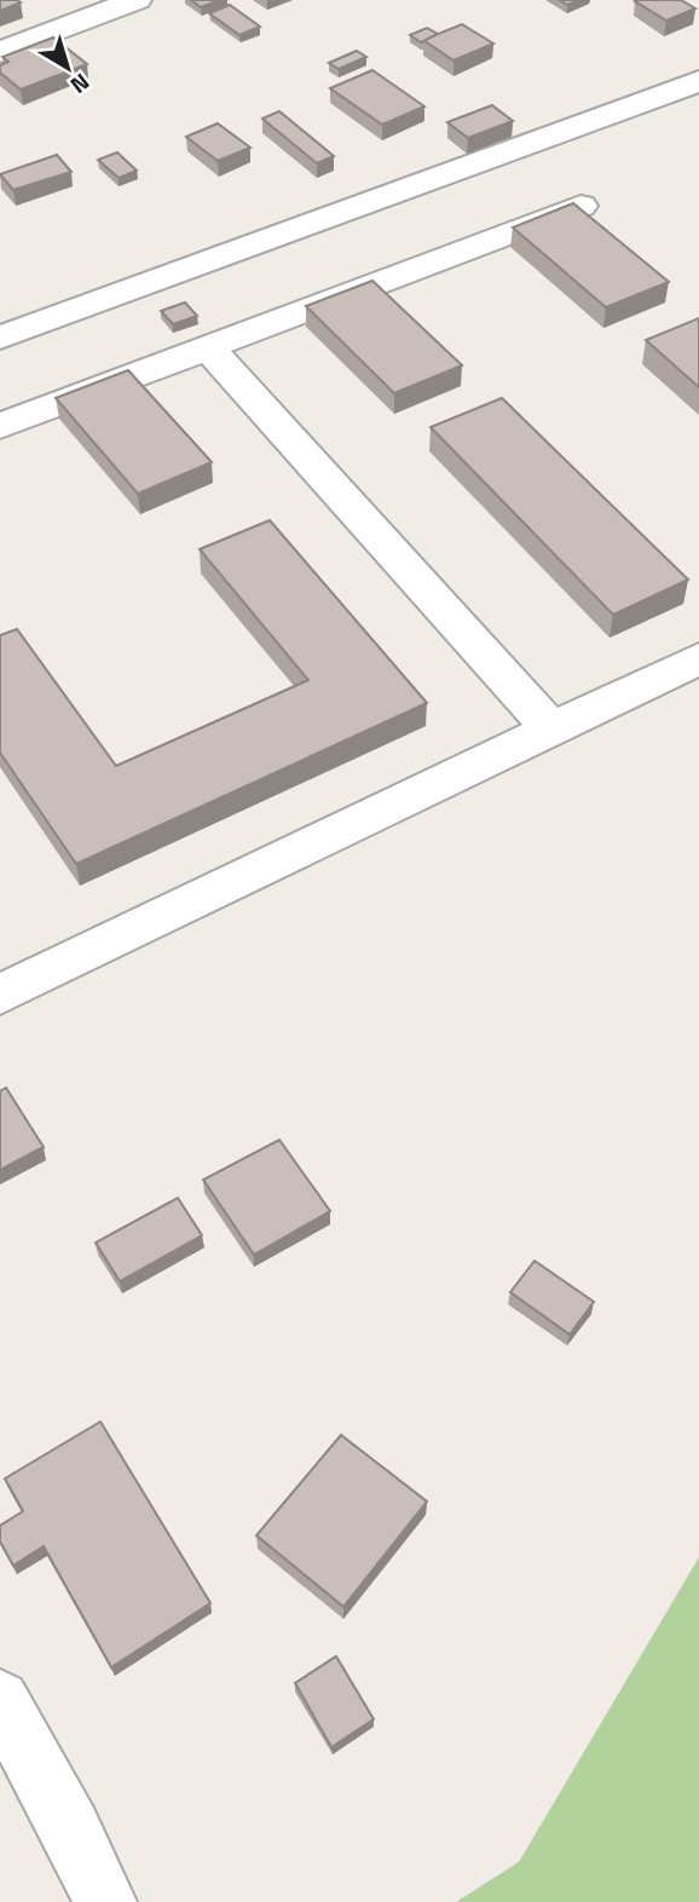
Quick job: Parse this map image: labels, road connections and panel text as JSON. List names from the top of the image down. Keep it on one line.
{"north":"bottom right"}
